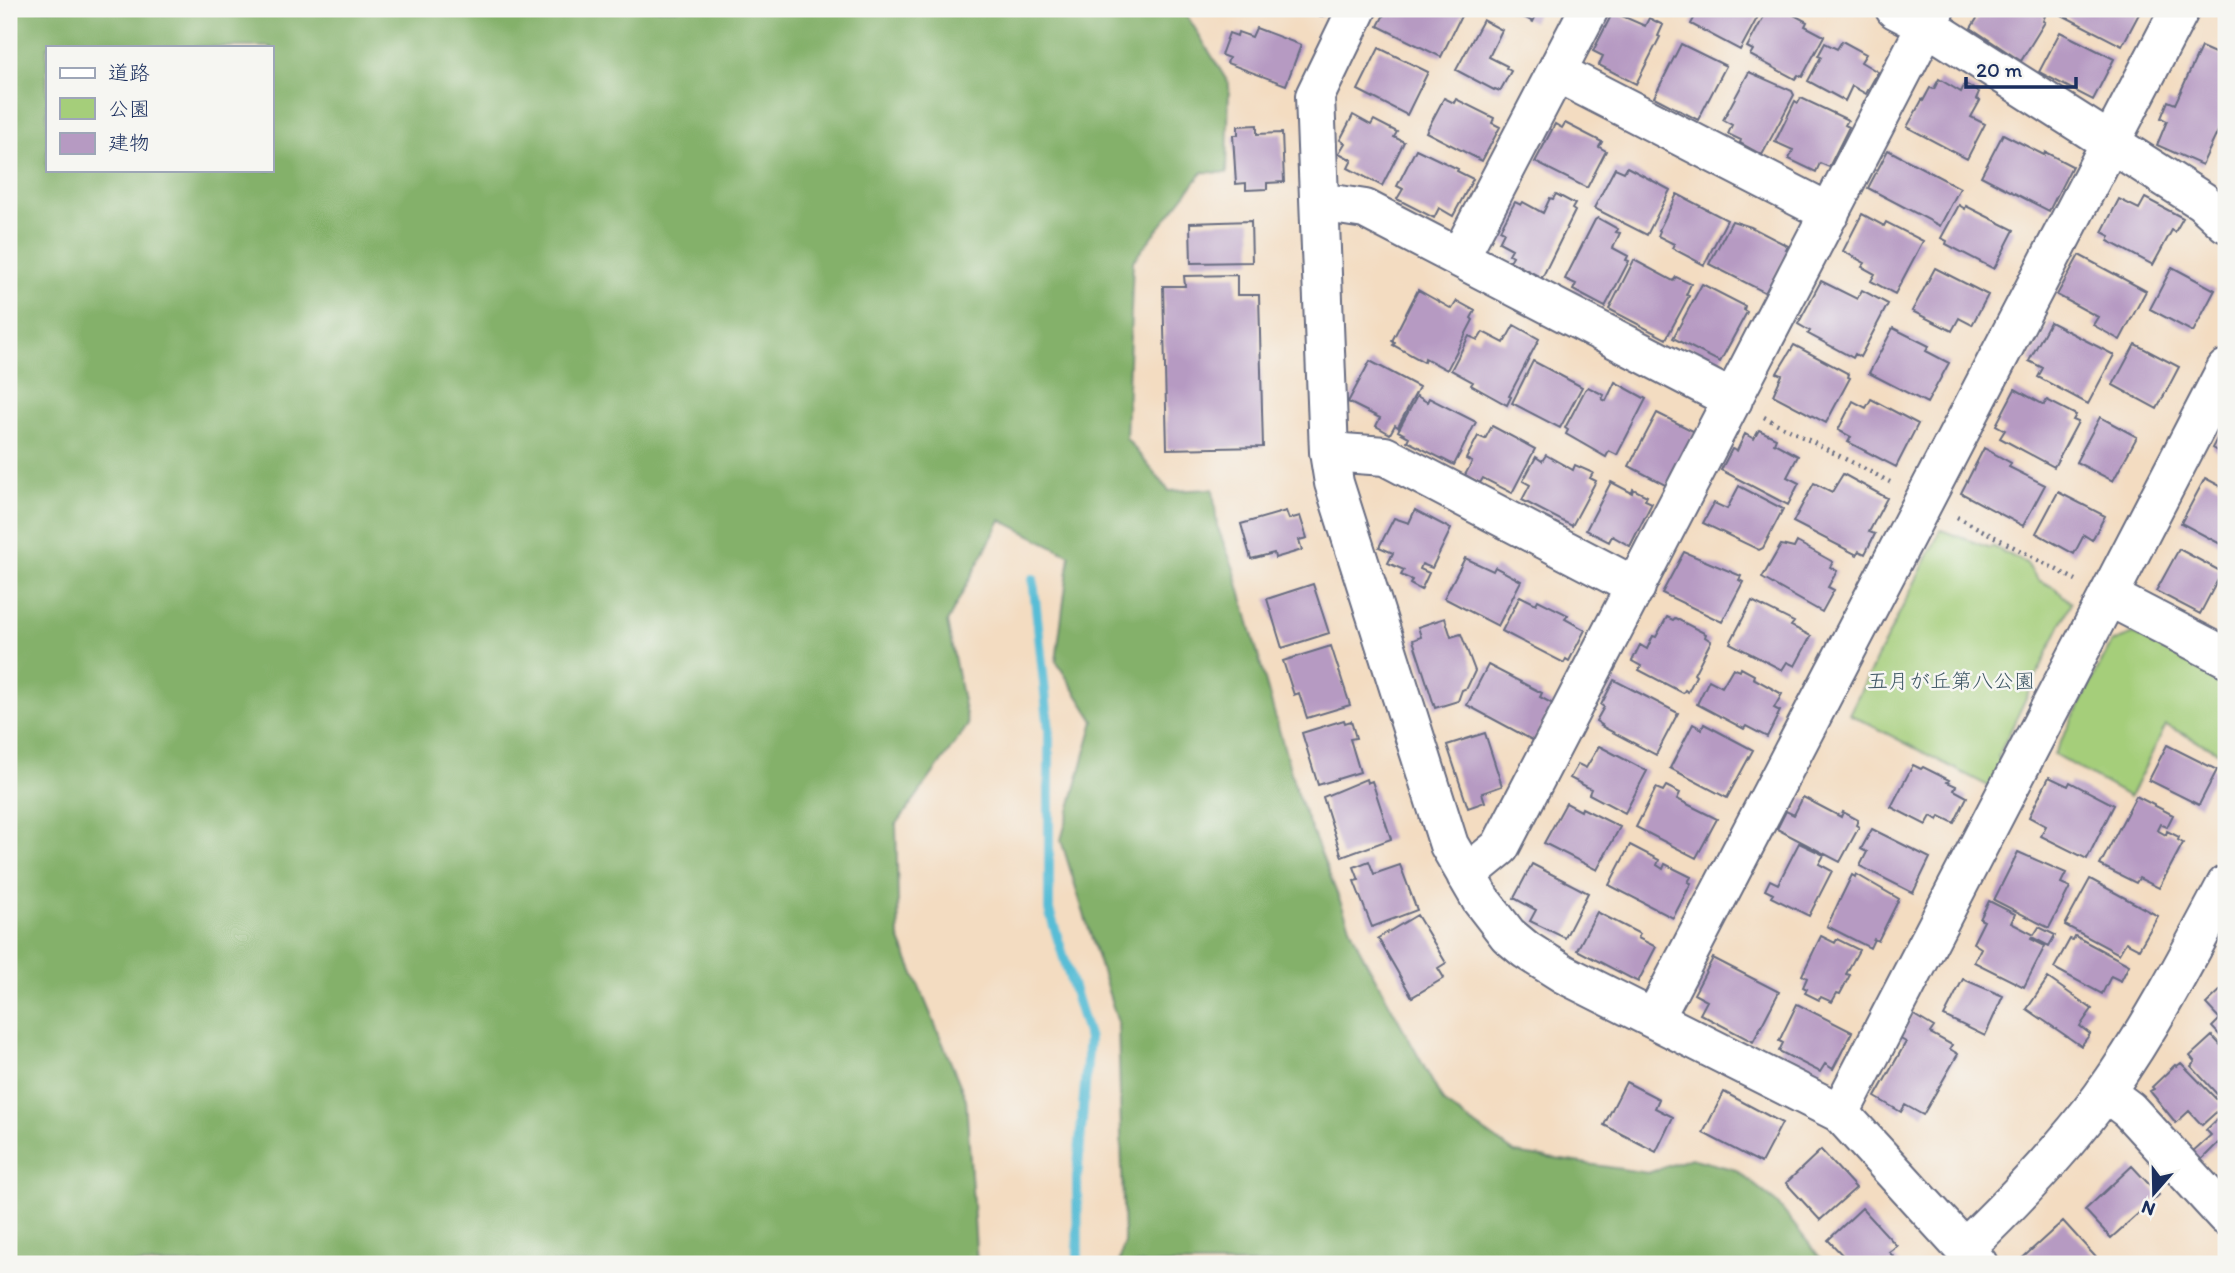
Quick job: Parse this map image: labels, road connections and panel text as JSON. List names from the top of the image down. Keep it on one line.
{"parks":["五月が丘第八公園"],"legend":["道路","公園","建物"],"scale_bar":"20 m","north":"bottom"}
